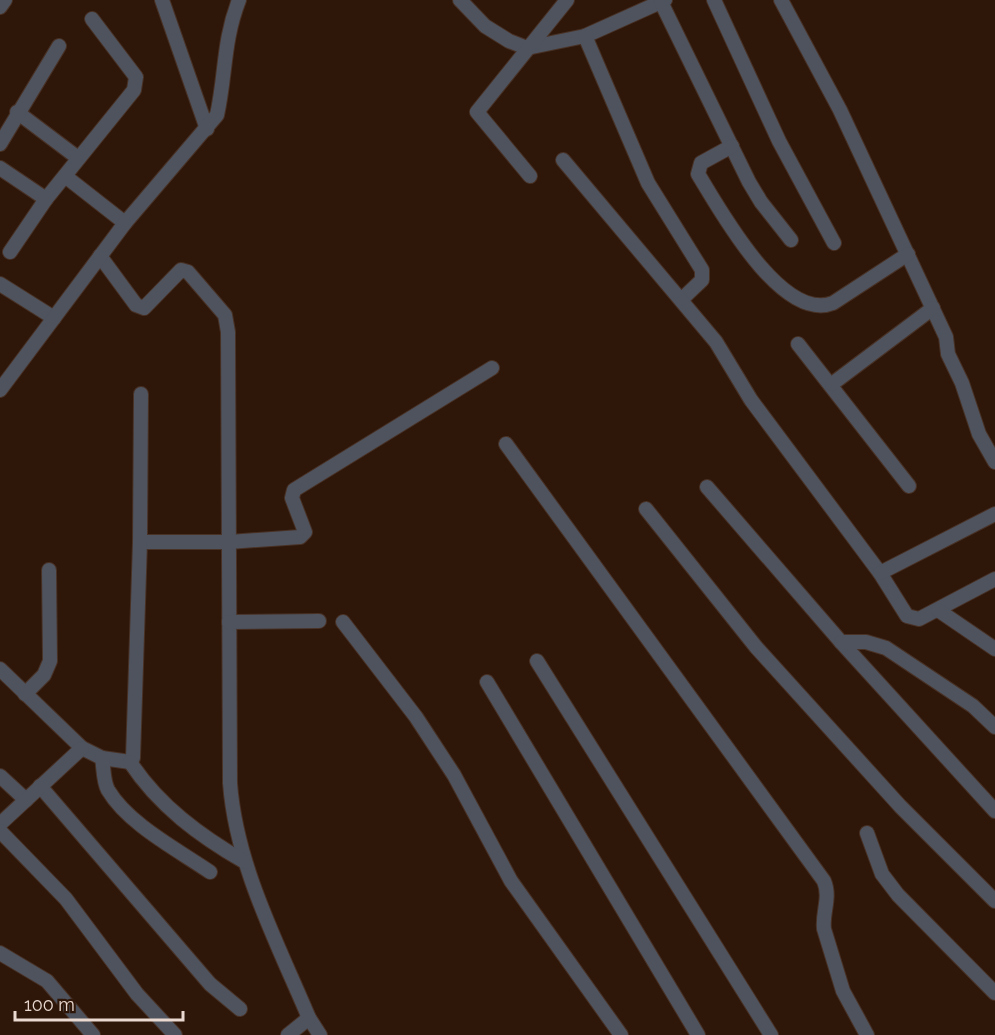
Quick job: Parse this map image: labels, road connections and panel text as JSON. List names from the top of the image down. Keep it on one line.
{"scale_bar":"100 m"}
